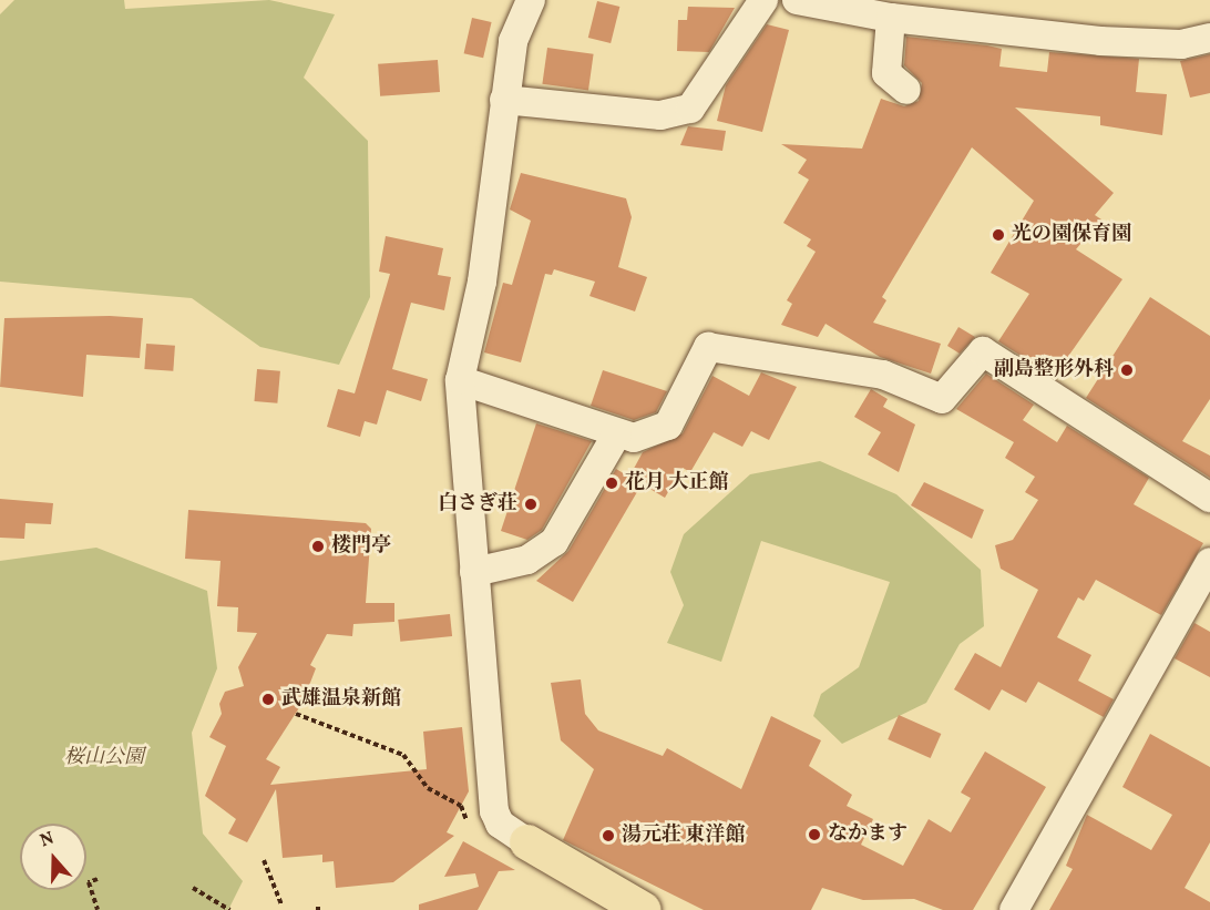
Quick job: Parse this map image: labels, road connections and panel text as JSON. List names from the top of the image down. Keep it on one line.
{"parks":["桜山公園"],"places":["光の園保育園","副島整形外科","花月 大正館","白さぎ荘","楼門亭","武雄温泉新館","なかます","湯元荘 東洋館"],"north":"top"}
